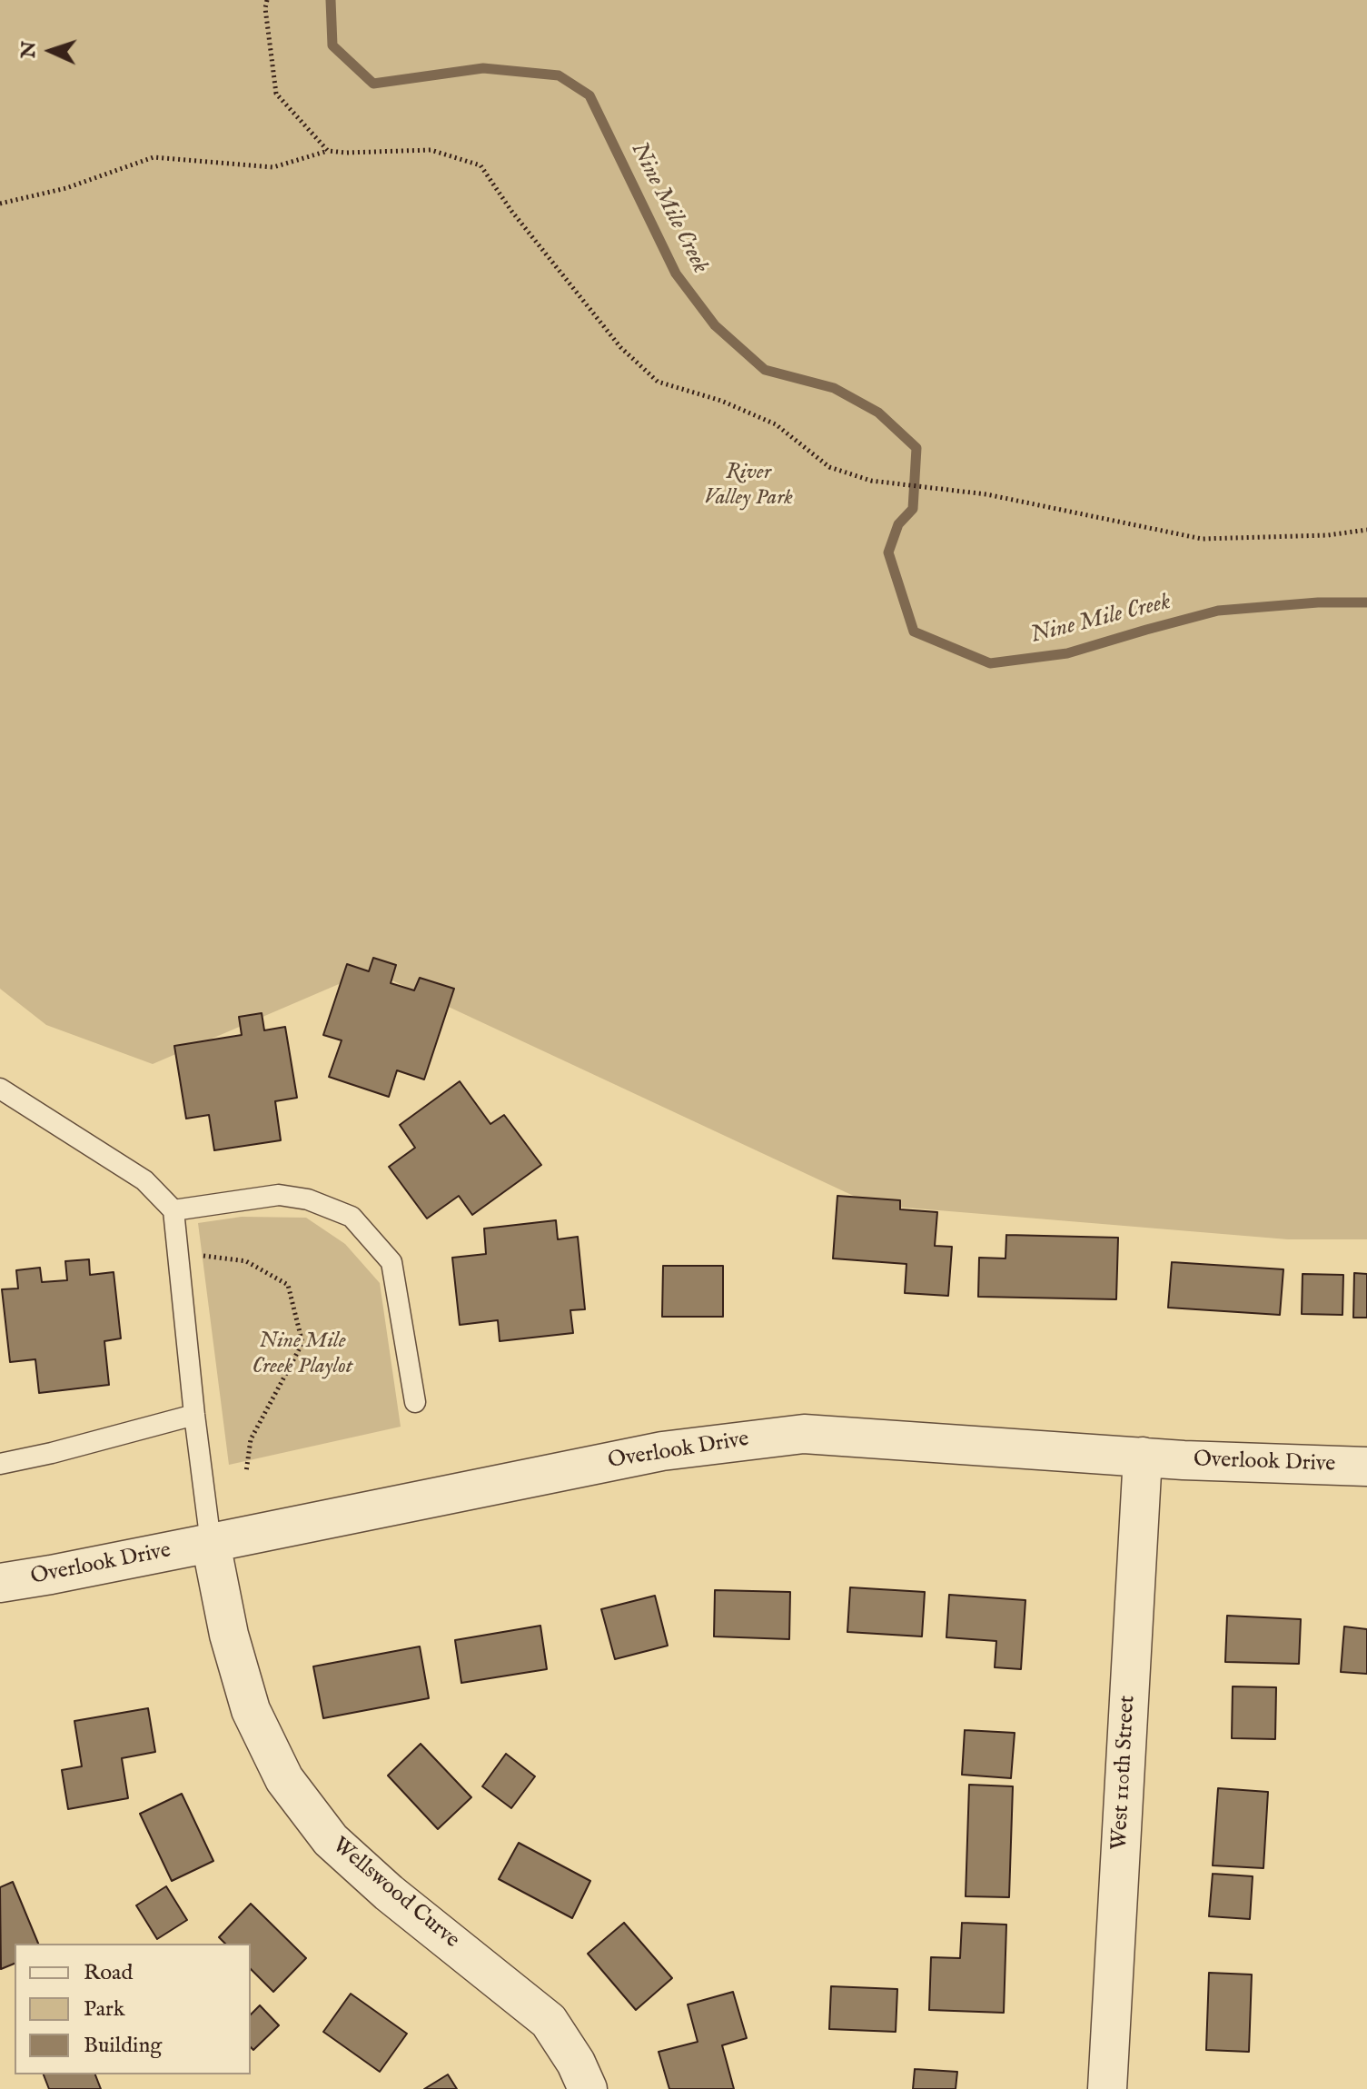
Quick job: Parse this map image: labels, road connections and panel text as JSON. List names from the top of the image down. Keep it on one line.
{"streets":{"street":["Overlook Drive","West 110th Street","Wellswood Curve"]},"crossings":[["Overlook Drive","West 110th Street"],["Overlook Drive","Wellswood Curve"]],"water":["Nine Mile Creek"],"parks":["River Valley Park","Nine Mile Creek Playlot"],"legend":["Road","Park","Building"],"north":"left"}
